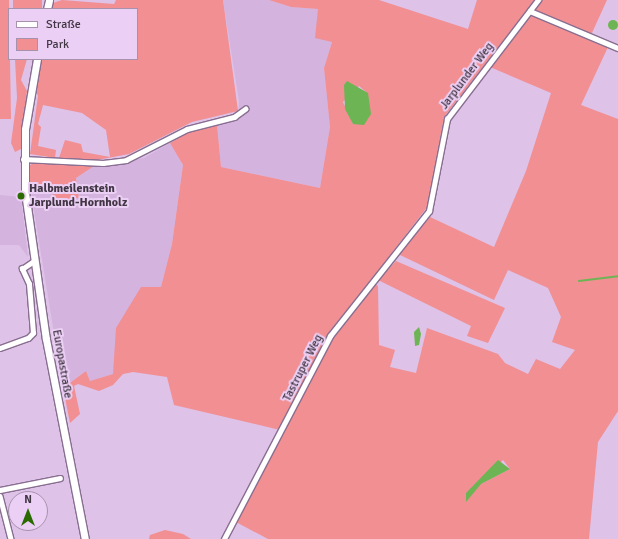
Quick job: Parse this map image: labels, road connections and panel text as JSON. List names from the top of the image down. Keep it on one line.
{"streets":{"main road":["Europastraße"],"street":["Jarplunder Weg","Tastruper Weg"]},"crossings":[["Jarplunder Weg","Tastruper Weg"]],"places":["Halbmeilenstein Jarplund-Hornholz"],"legend":["Straße","Park"],"north":"top"}
